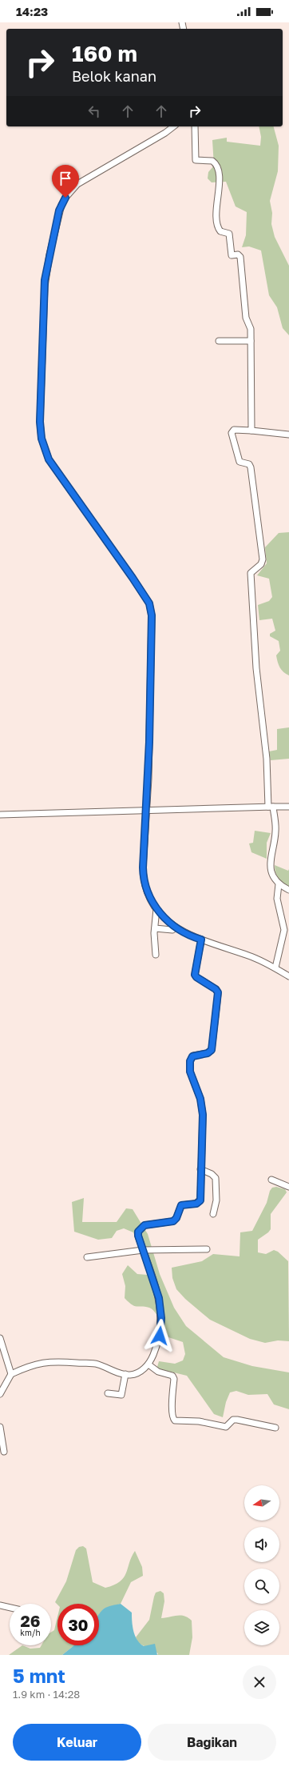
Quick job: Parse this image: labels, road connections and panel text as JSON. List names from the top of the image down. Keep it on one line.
{"north":"left","page":{"status":"14:23","turn":["160 m","Belok kanan"],"speed":"26 km/h","limit":"30","heading":["5 mnt","1.9 km · 14:28"],"buttons":["Keluar","Bagikan"]}}
